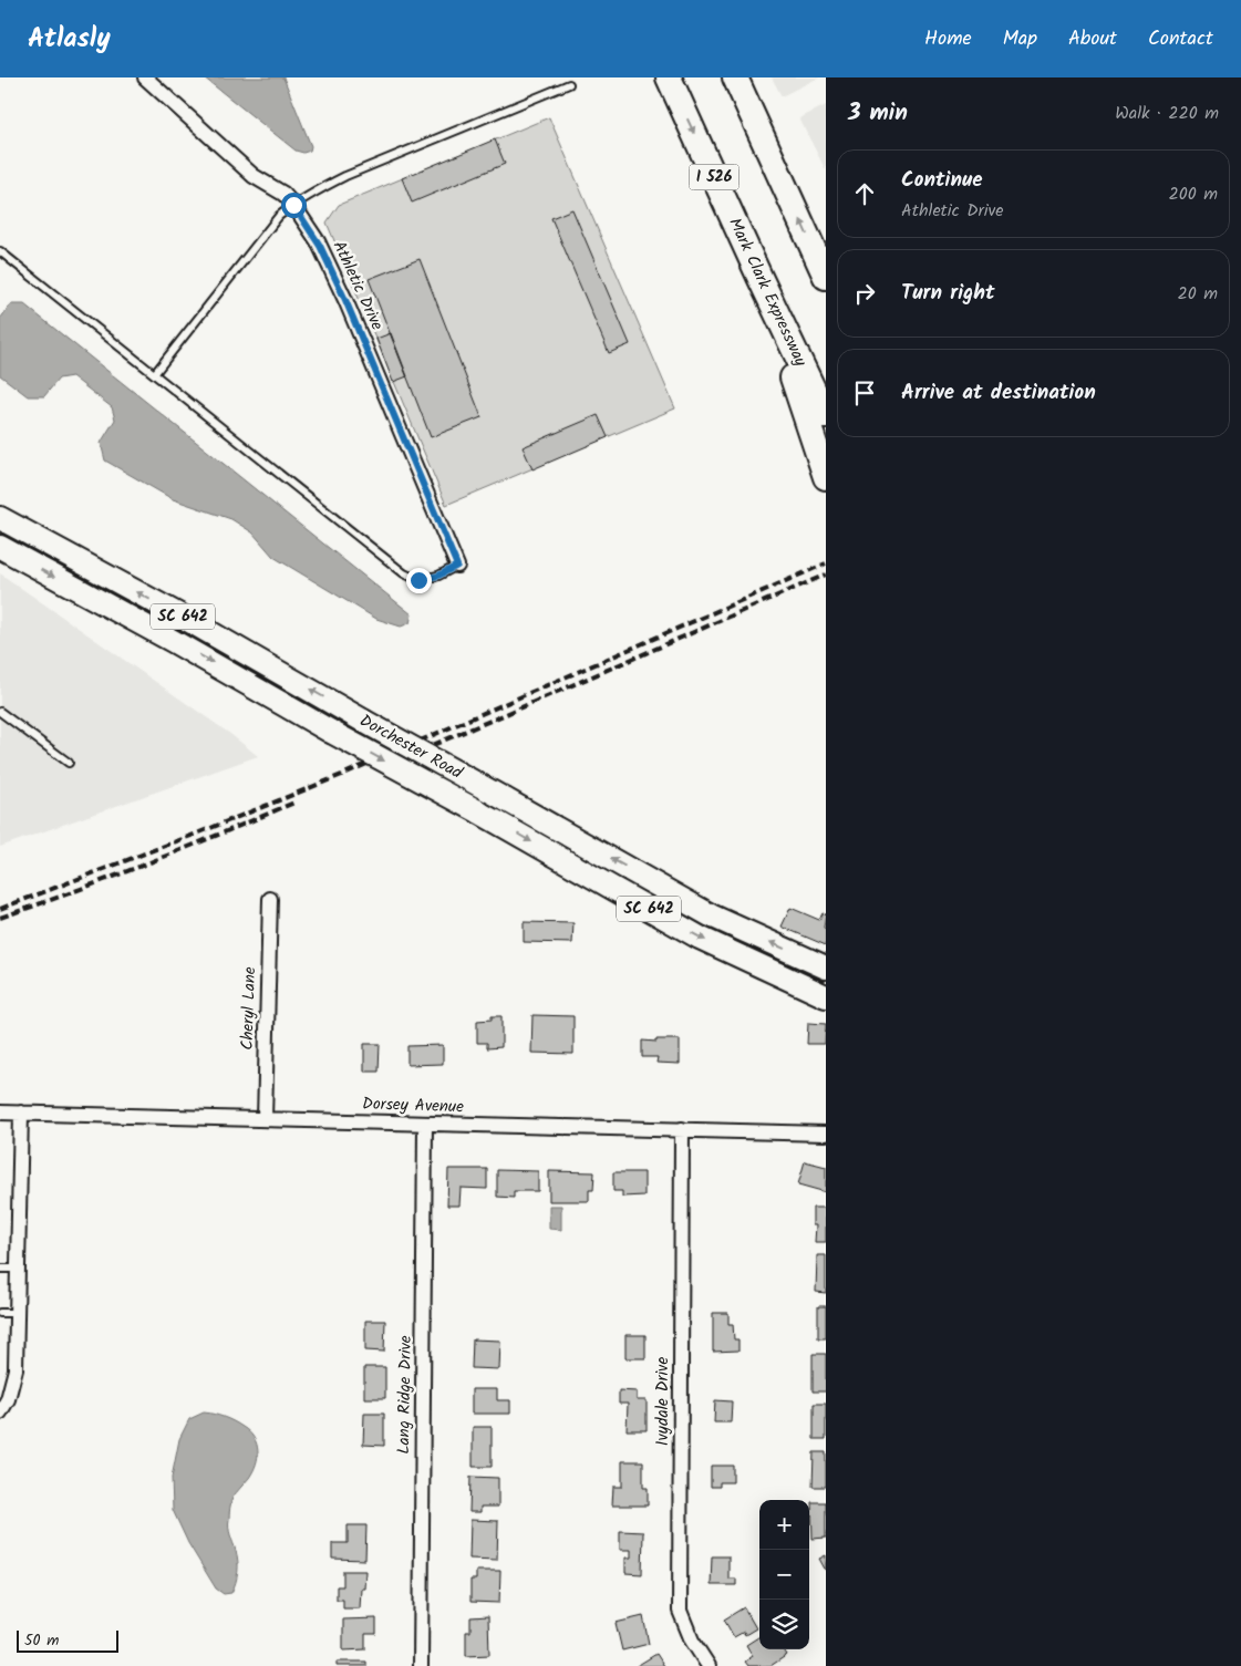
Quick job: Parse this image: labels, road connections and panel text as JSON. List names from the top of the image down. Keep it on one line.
{"streets":{"highway":["I 526","Mark Clark Expressway"],"main road":["SC 642","Dorchester Road"],"street":["Athletic Drive","Cheryl Lane","Dorsey Avenue","Lang Ridge Drive","Ivydale Drive"]},"crossings":[["Cheryl Lane","Dorsey Avenue"],["Dorsey Avenue","Lang Ridge Drive"],["Dorsey Avenue","Ivydale Drive"]],"scale_bar":"50 m","page":{"header":"Atlasly","nav":["Home","Map","About","Contact"],"heading":["3 min","Walk · 220 m"],"list":[["Continue","Athletic Drive","200 m"],["Turn right","20 m"],"Arrive at destination"],"map_buttons":["+","−"],"scale":"50 m"}}
